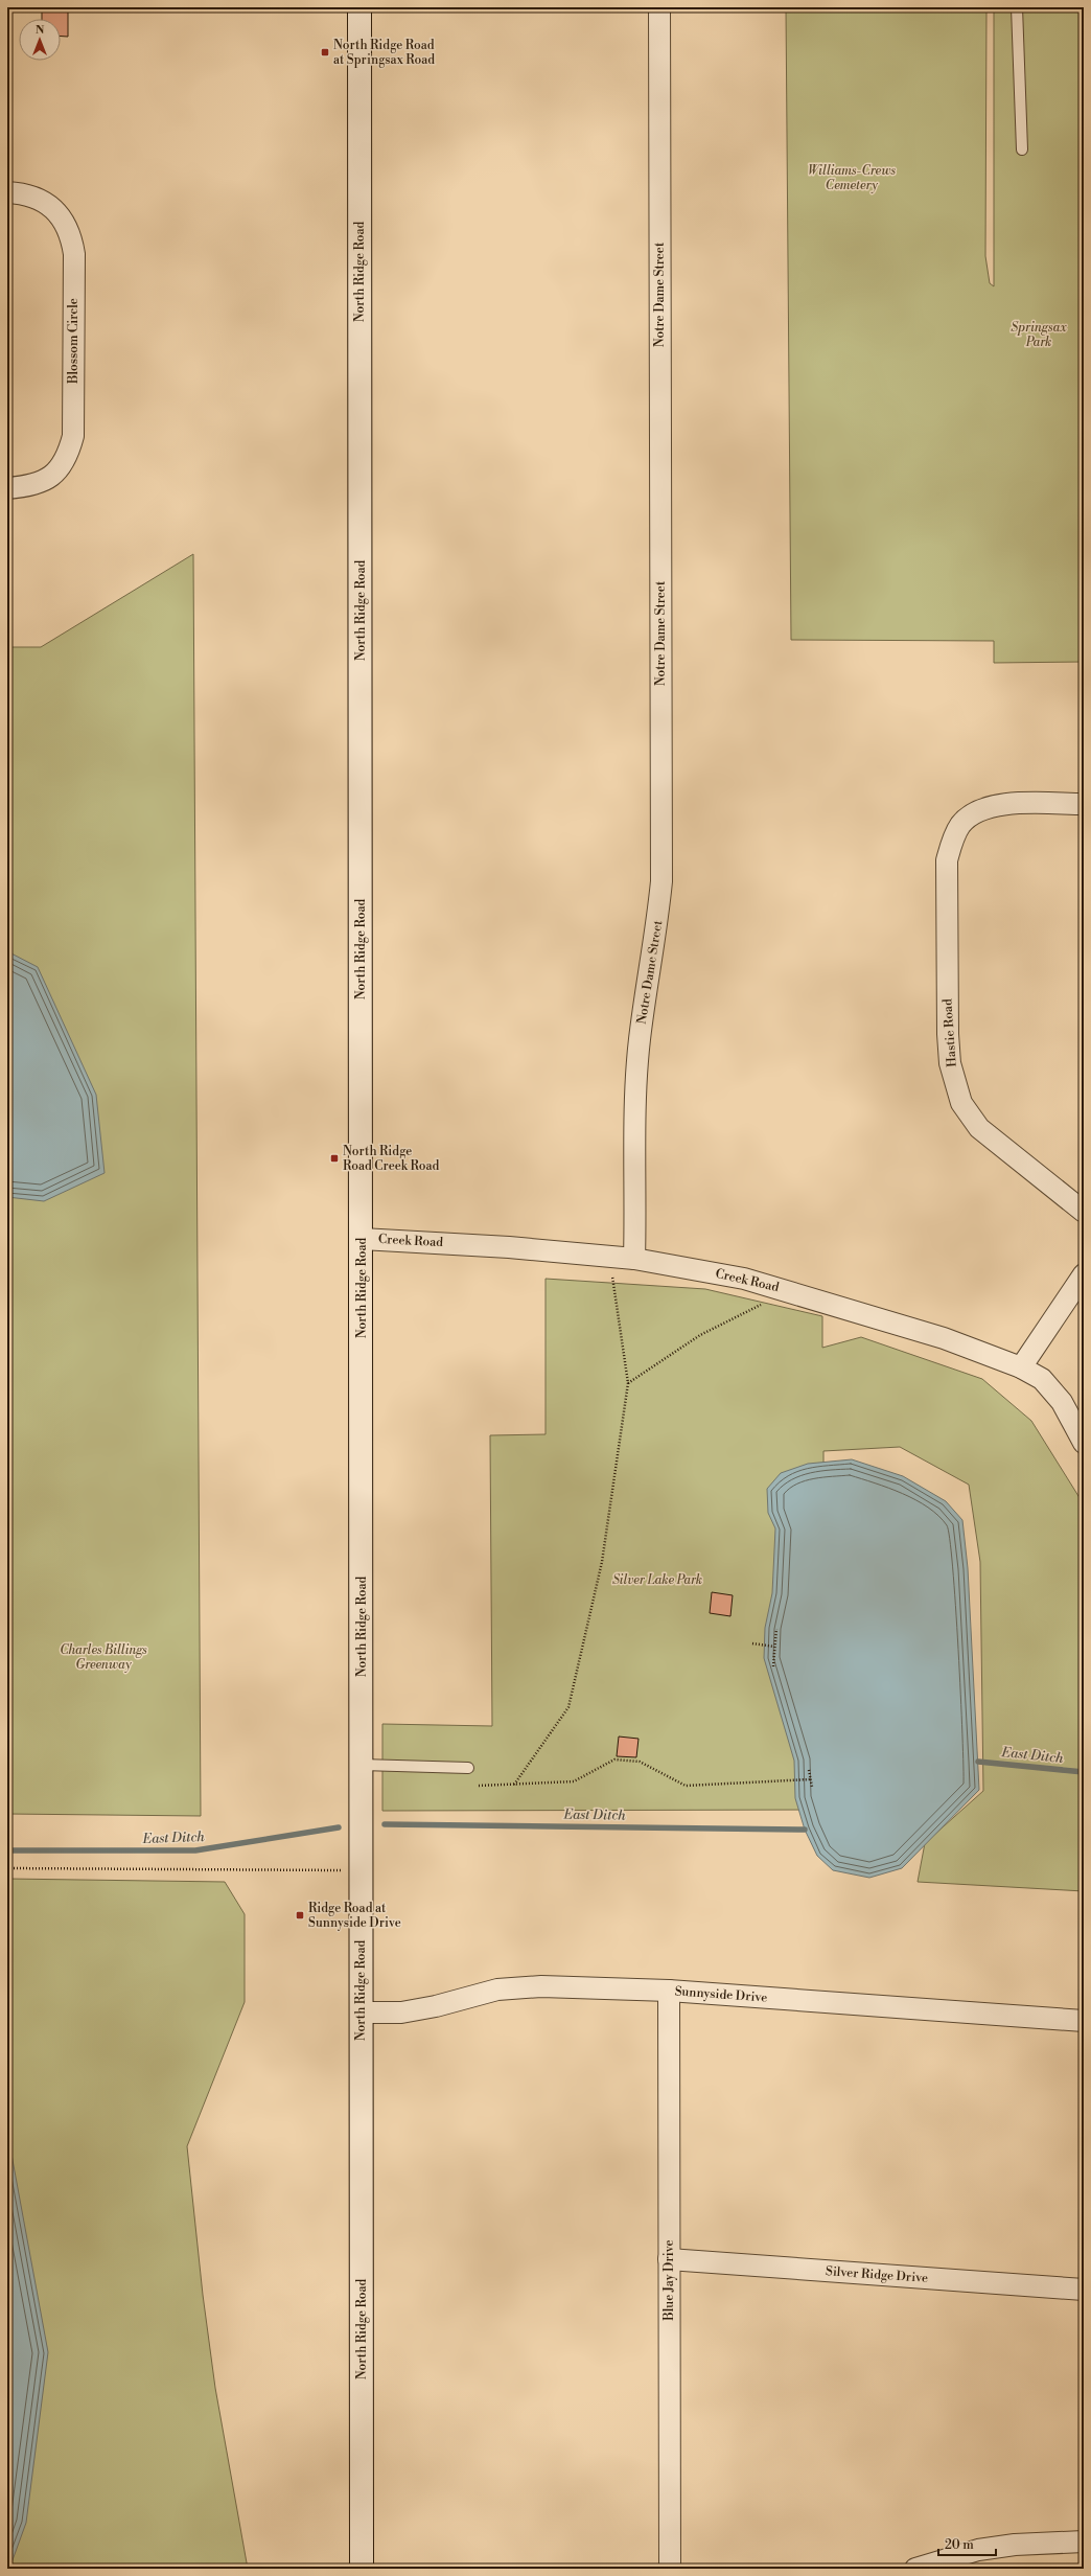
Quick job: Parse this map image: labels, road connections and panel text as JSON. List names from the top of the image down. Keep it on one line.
{"streets":{"street":["North Ridge Road","Notre Dame Street","Blossom Circle","Hastie Road","Creek Road","Sunnyside Drive","Silver Ridge Drive","Blue Jay Drive"]},"crossings":[["North Ridge Road","Creek Road"],["North Ridge Road","Sunnyside Drive"],["Notre Dame Street","Creek Road"],["Sunnyside Drive","Blue Jay Drive"],["Silver Ridge Drive","Blue Jay Drive"]],"water":["East Ditch"],"parks":["Williams-Crews Cemetery","Springsax Park","Silver Lake Park","Charles Billings Greenway"],"places":{"transit":["North Ridge Road at Springsax Road","North Ridge Road Creek Road","Ridge Road at Sunnyside Drive"]},"scale_bar":"20 m","north":"top"}
